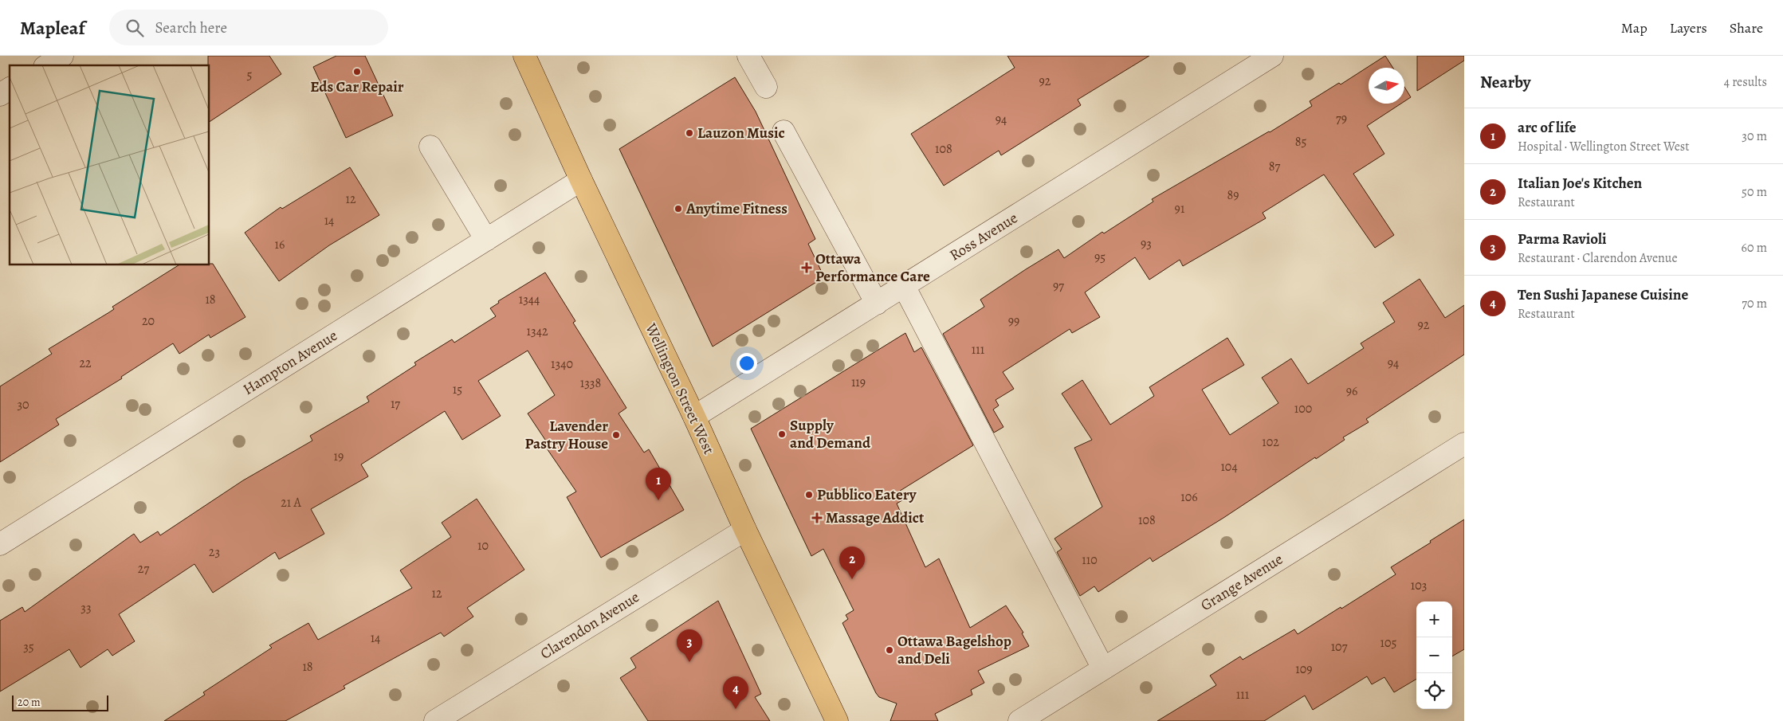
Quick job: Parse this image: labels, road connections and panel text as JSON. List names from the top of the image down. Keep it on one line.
{"streets":{"main road":["Wellington Street West"],"street":["Ross Avenue","Hampton Avenue","Grange Avenue","Clarendon Avenue"]},"crossings":[["Ross Avenue","Wellington Street West"],["Hampton Avenue","Wellington Street West"],["Wellington Street West","Clarendon Avenue"]],"places":{"other":["Eds Car Repair","Lauzon Music","Anytime Fitness","Supply and Demand","Lavender Pastry House","Pubblico Eatery","Ottawa Bagelshop and Deli"],"health":["Ottawa Performance Care","Massage Addict"]},"house_numbers":["5","92","79","94","85","108","87","89","12","91","14","93","16","95","97","18","1344","20","99","92","1342","111","22","94","1340","119","1338","15","96","17","30","100","102","19","104","106","21 A","108","10","23","110","27","103","12","33","14","105","35","107","18","109","111"],"scale_bar":"20 m","north":"right","page":{"header":"Mapleaf","search":"Search here","nav":["Map","Layers","Share"],"heading":["Nearby","4 results"],"list":[{"mark":"1","name":"arc of life","note":"Hospital · Wellington Street West","value":"30 m"},{"mark":"2","name":"Italian Joe's Kitchen","note":"Restaurant","value":"50 m"},{"mark":"3","name":"Parma Ravioli","note":"Restaurant · Clarendon Avenue","value":"60 m"},{"mark":"4","name":"Ten Sushi Japanese Cuisine","note":"Restaurant","value":"70 m"}],"pins":["1","2","3","4"],"map_buttons":["+","−"],"scale":"20 m"}}
